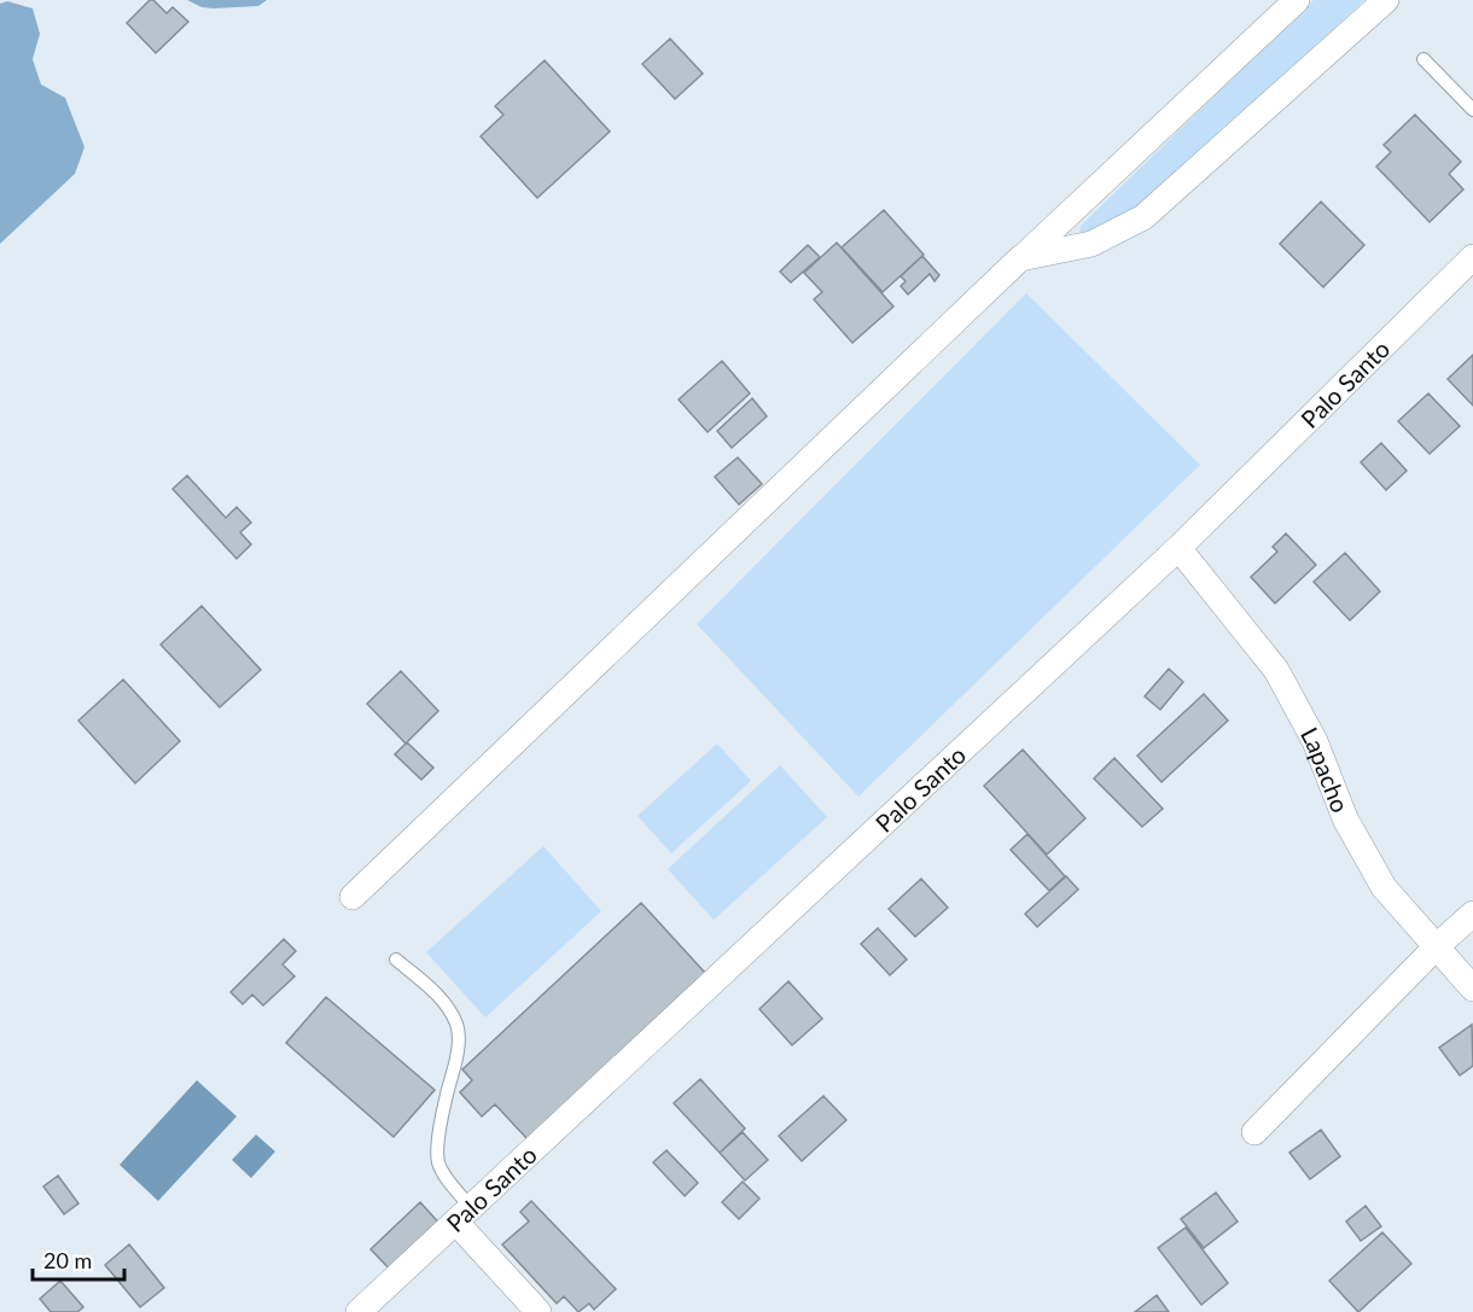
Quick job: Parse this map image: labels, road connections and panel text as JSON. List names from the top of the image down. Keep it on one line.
{"streets":{"street":["Palo Santo","Lapacho"]},"crossings":[["Palo Santo","Lapacho"]],"scale_bar":"20 m"}
